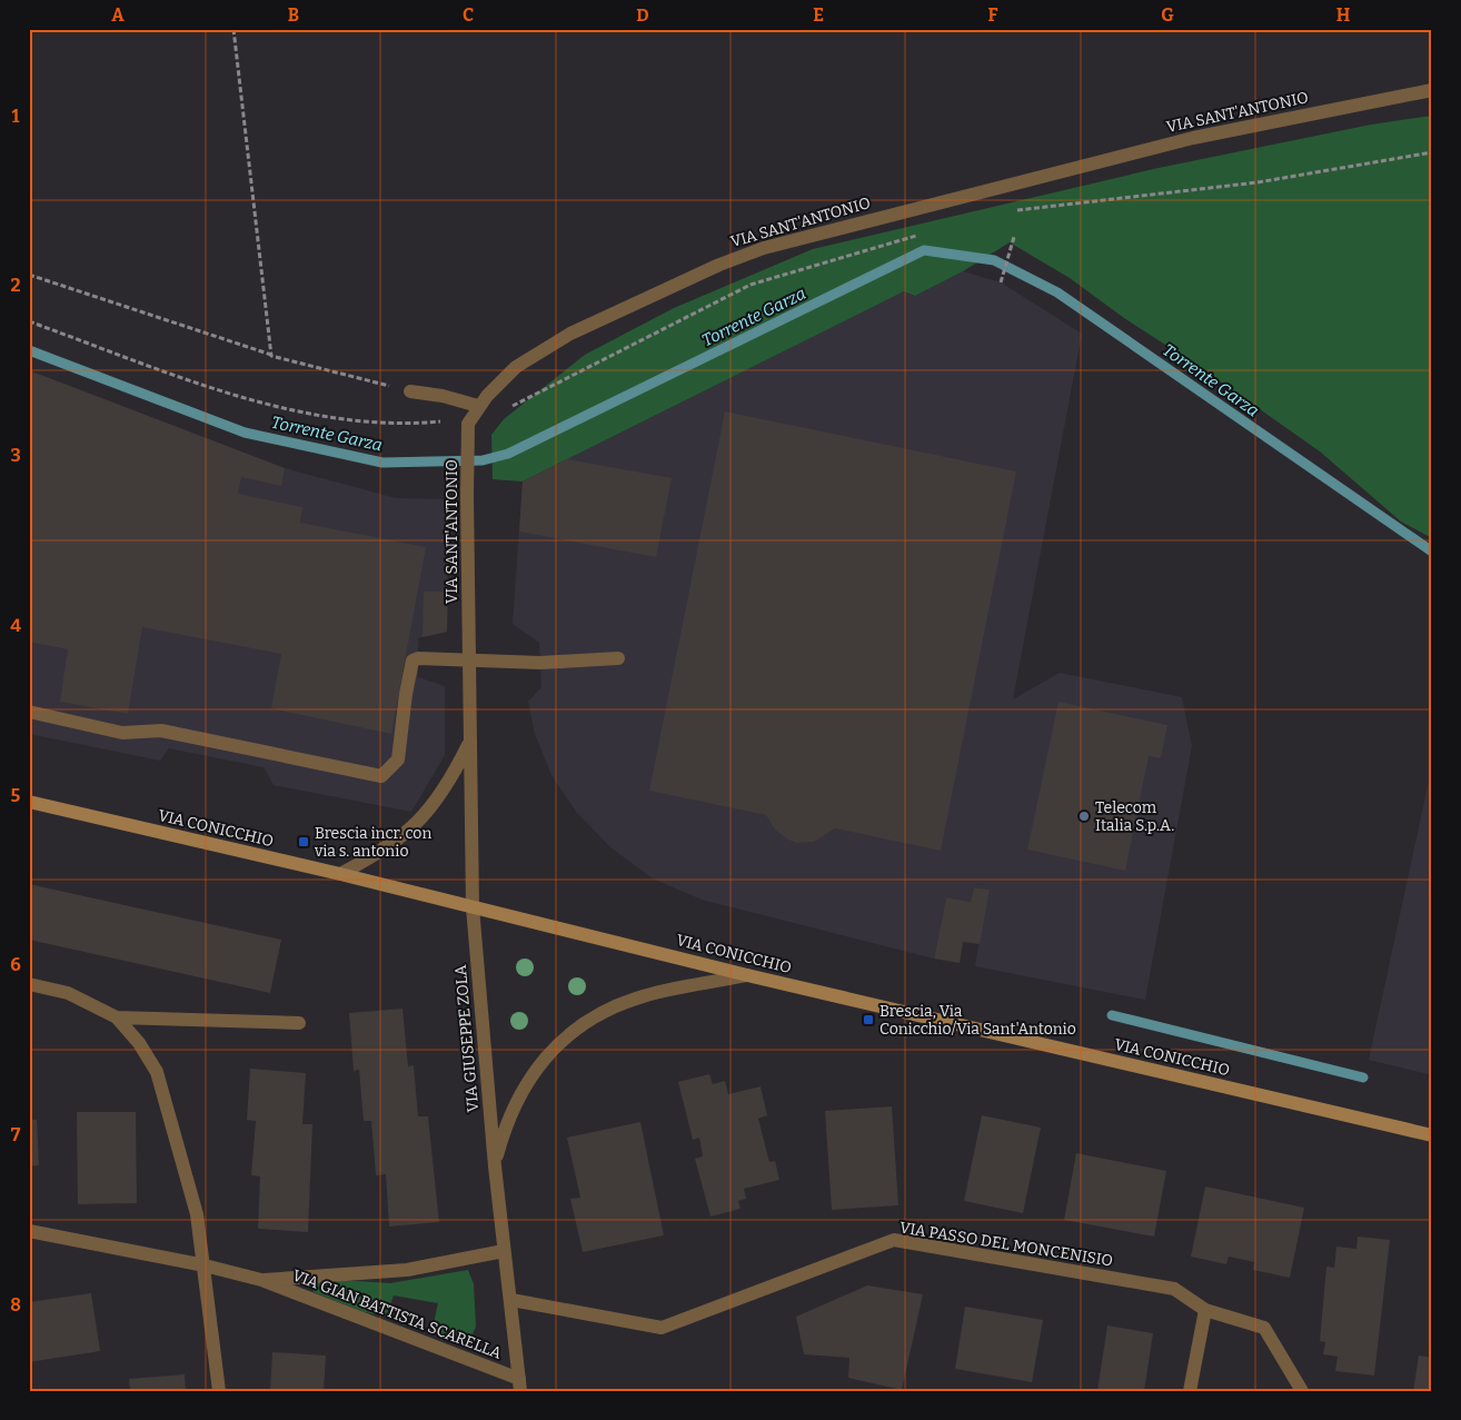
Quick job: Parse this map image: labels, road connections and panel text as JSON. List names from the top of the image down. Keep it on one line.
{"streets":{"main road":["VIA CONICCHIO"],"street":["VIA SANT'ANTONIO","VIA GIUSEPPE ZOLA","VIA PASSO DEL MONCENISIO","VIA GIAN BATTISTA SCARELLA"]},"crossings":[["VIA SANT'ANTONIO","VIA CONICCHIO"],["VIA SANT'ANTONIO","VIA GIUSEPPE ZOLA"],["VIA CONICCHIO","VIA GIUSEPPE ZOLA"],["VIA GIUSEPPE ZOLA","VIA PASSO DEL MONCENISIO"],["VIA GIUSEPPE ZOLA","VIA GIAN BATTISTA SCARELLA"]],"water":["Torrente Garza"],"places":{"other":["Telecom Italia S.p.A."],"transit":["Brescia incr. con via s. antonio","Brescia, Via Conicchio/Via Sant'Antonio"]},"grid":{"columns":["A","B","C","D","E","F","G","H"],"rows":["1","2","3","4","5","6","7","8"]}}
